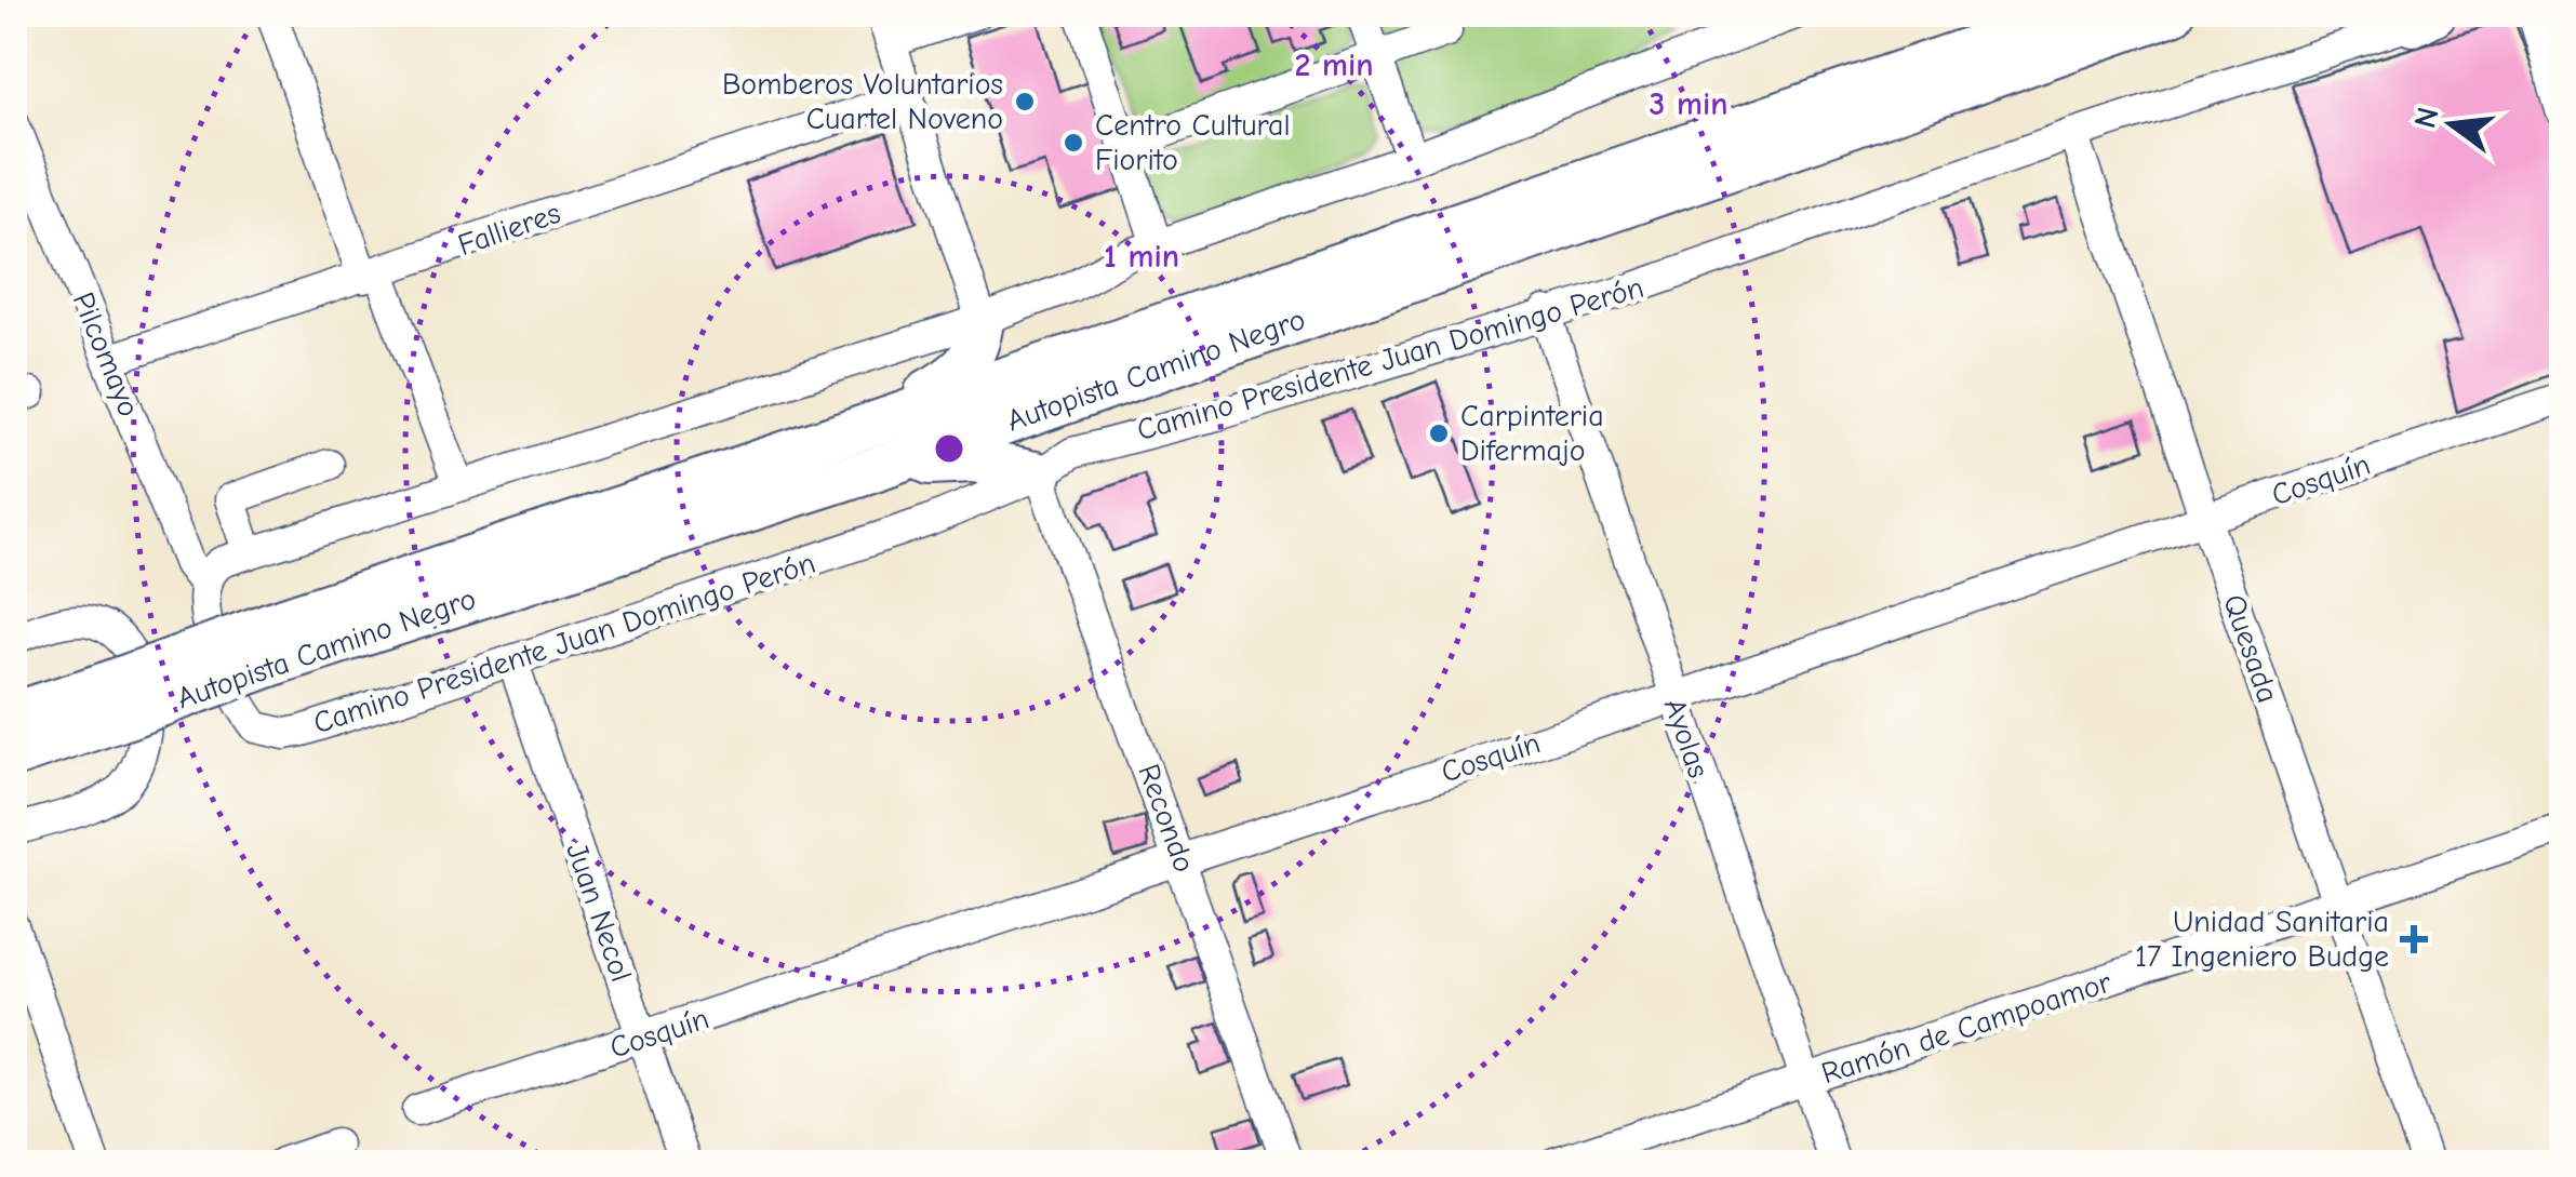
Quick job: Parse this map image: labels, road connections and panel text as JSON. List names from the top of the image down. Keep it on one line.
{"streets":{"highway":["Autopista Camino Negro"],"street":["Fallieres","Pilcomayo","Camino Presidente Juan Domingo Perón","Cosquín","Quesada","Ayolas","Recondo","Juan Necol","Ramón de Campoamor"]},"crossings":[["Fallieres","Pilcomayo"],["Pilcomayo","Camino Presidente Juan Domingo Perón"],["Camino Presidente Juan Domingo Perón","Quesada"],["Camino Presidente Juan Domingo Perón","Ayolas"],["Camino Presidente Juan Domingo Perón","Recondo"],["Camino Presidente Juan Domingo Perón","Juan Necol"],["Cosquín","Quesada"],["Cosquín","Ayolas"],["Cosquín","Recondo"],["Cosquín","Juan Necol"],["Quesada","Ramón de Campoamor"],["Ayolas","Ramón de Campoamor"]],"places":{"other":["Bomberos Voluntarios Cuartel Noveno","Centro Cultural Fiorito","Carpinteria Difermajo"],"health":["Unidad Sanitaria 17 Ingeniero Budge"]},"north":"left","rings":["2 min","3 min","1 min"]}
